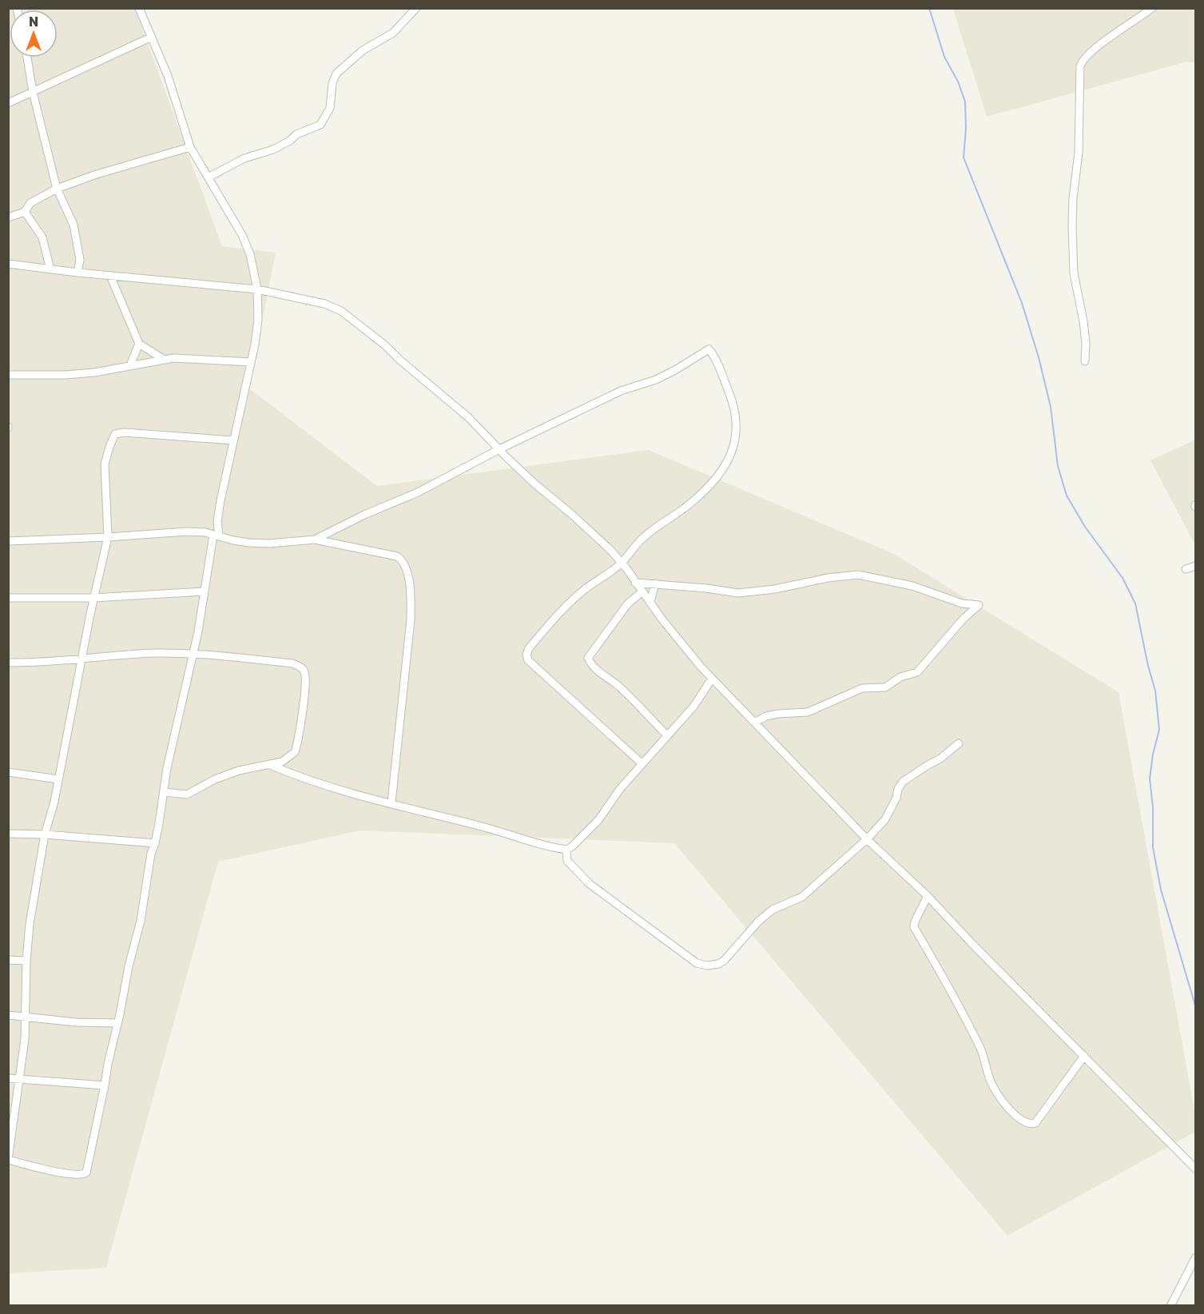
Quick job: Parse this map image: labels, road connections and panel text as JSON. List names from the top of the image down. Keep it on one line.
{"north":"top"}
